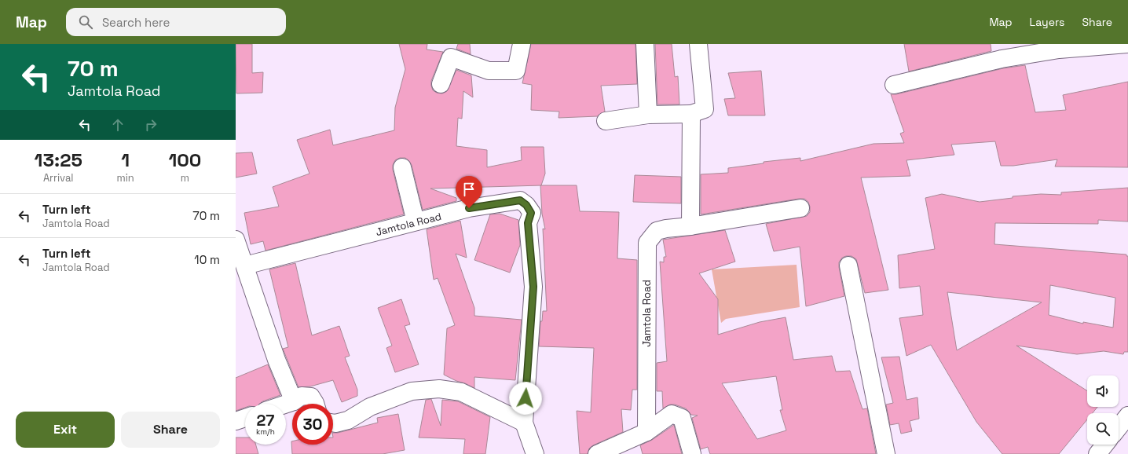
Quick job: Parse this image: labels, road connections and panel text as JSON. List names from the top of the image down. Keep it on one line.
{"streets":{"street":["Jamtola Road"]},"page":{"header":"Map","search":"Search here","nav":["Map","Layers","Share"],"turn":["70 m","Jamtola Road"],"eta":["13:25","Arrival","1","min","100","m"],"list":[{"name":"Turn left","note":"Jamtola Road","value":"70 m"},{"name":"Turn left","note":"Jamtola Road","value":"10 m"}],"speed":"27 km/h","limit":"30","buttons":["Exit","Share"]}}
